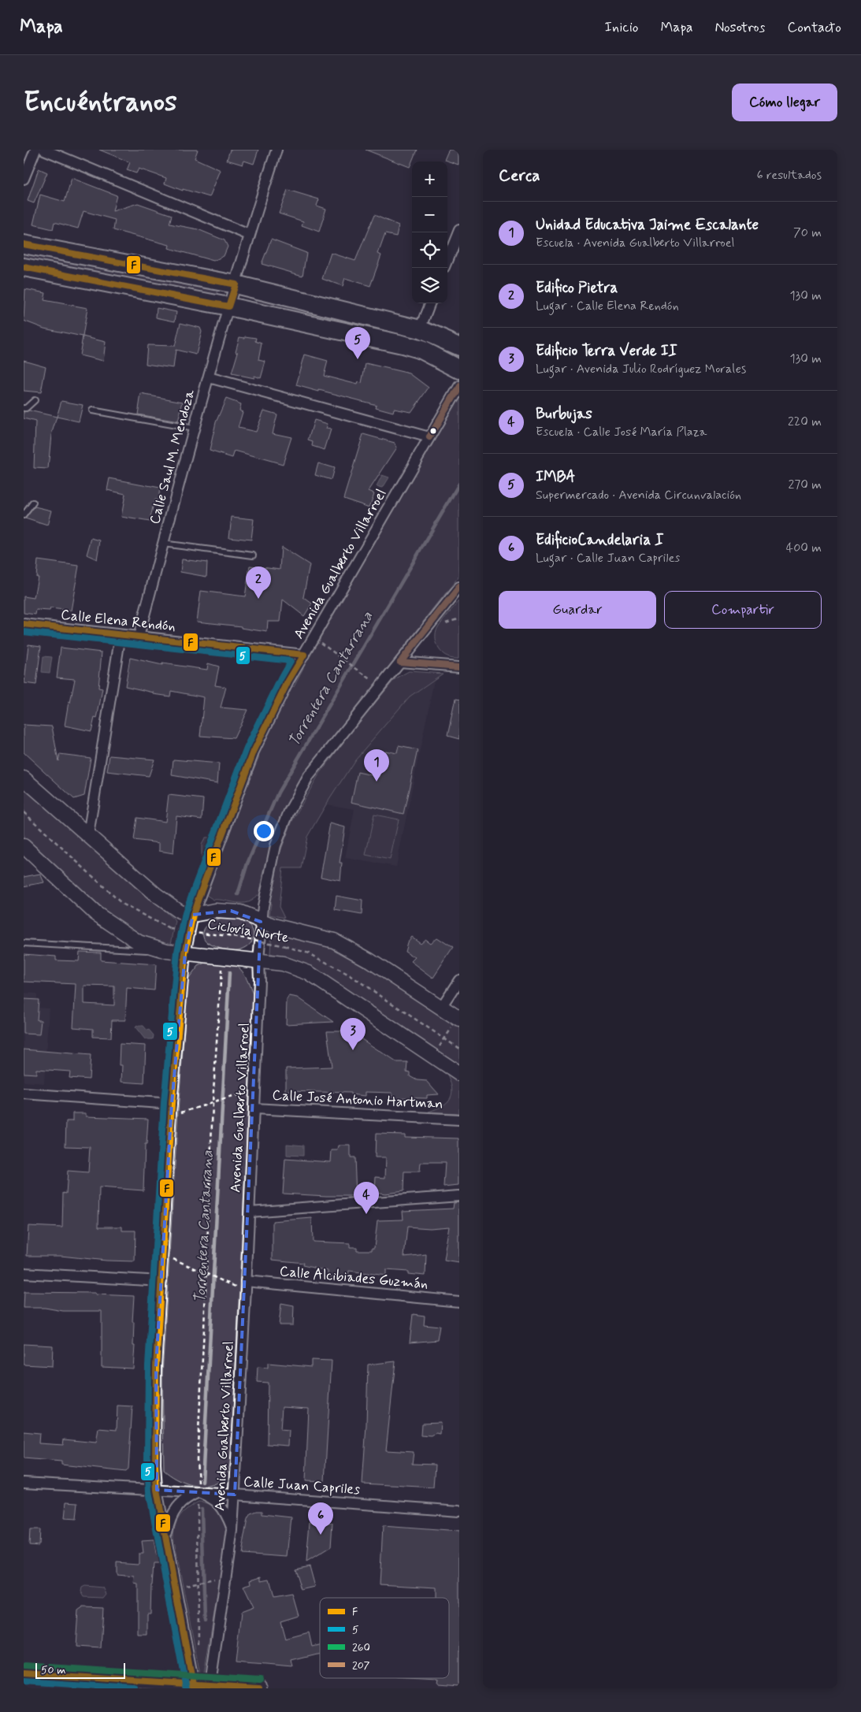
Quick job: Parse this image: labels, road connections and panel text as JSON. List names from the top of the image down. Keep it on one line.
{"streets":{"street":["Calle Saul M. Mendoza","Avenida Gualberto Villarroel","Calle Elena Rendón","Calle José Antonio Hartman","Calle Alcibiades Guzmán","Calle Juan Capriles"],"path":["Ciclovía Norte"]},"crossings":[["Calle Saul M. Mendoza","Calle Elena Rendón"],["Avenida Gualberto Villarroel","Calle Elena Rendón"],["Avenida Gualberto Villarroel","Calle José Antonio Hartman"],["Avenida Gualberto Villarroel","Calle Alcibiades Guzmán"],["Avenida Gualberto Villarroel","Calle Juan Capriles"]],"water":["Torrentera Cantarrana"],"lines":["transit line F","transit line 207","transit line 5","transit line 260"],"legend":["F","5","260","207"],"scale_bar":"50 m","page":{"header":"Mapa","nav":["Inicio","Mapa","Nosotros","Contacto"],"buttons":["Cómo llegar",["Guardar","Compartir"]],"title":"Encuéntranos","heading":["Cerca","6 resultados"],"map_buttons":["+","−"],"list":[{"mark":"1","name":"Unidad Educativa Jaime Escalante","note":"Escuela · Avenida Gualberto Villarroel","value":"70 m"},{"mark":"2","name":"Edifico Pietra","note":"Lugar · Calle Elena Rendón","value":"130 m"},{"mark":"3","name":"Edificio Terra Verde II","note":"Lugar · Avenida Julio Rodríguez Morales","value":"130 m"},{"mark":"4","name":"Burbujas","note":"Escuela · Calle José María Plaza","value":"220 m"},{"mark":"5","name":"IMBA","note":"Supermercado · Avenida Circunvalación","value":"270 m"},{"mark":"6","name":"EdificioCandelaria I","note":"Lugar · Calle Juan Capriles","value":"400 m"}],"pins":["5","2","1","3","4","6"],"scale":"50 m"}}
